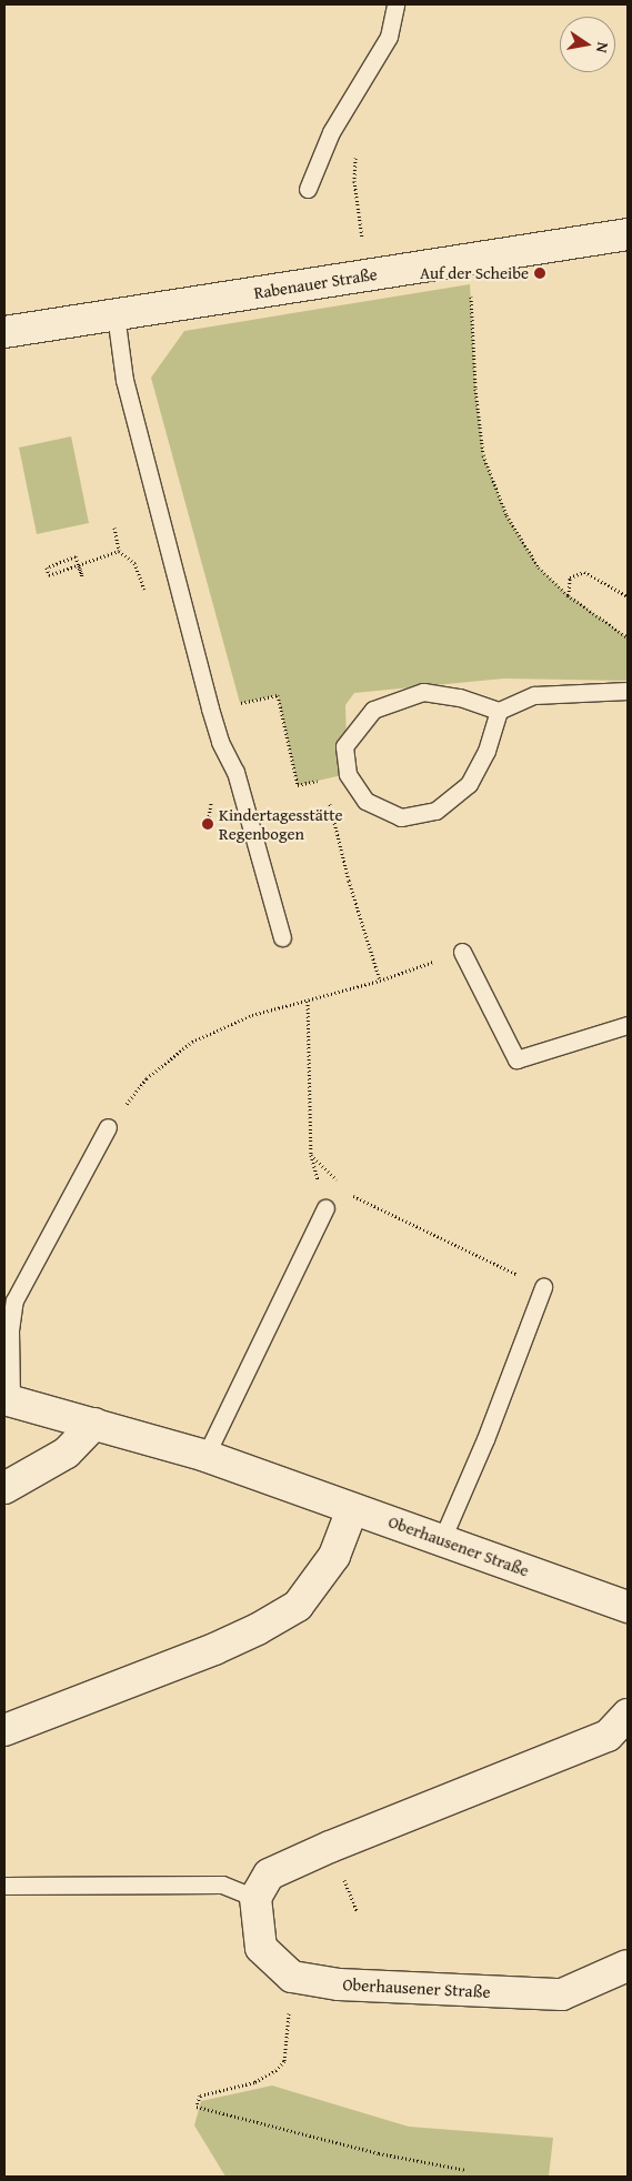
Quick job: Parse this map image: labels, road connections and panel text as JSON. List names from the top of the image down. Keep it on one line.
{"streets":{"street":["Rabenauer Straße","Oberhausener Straße"]},"places":["Auf der Scheibe","Kindertagesstätte Regenbogen"],"north":"right"}
